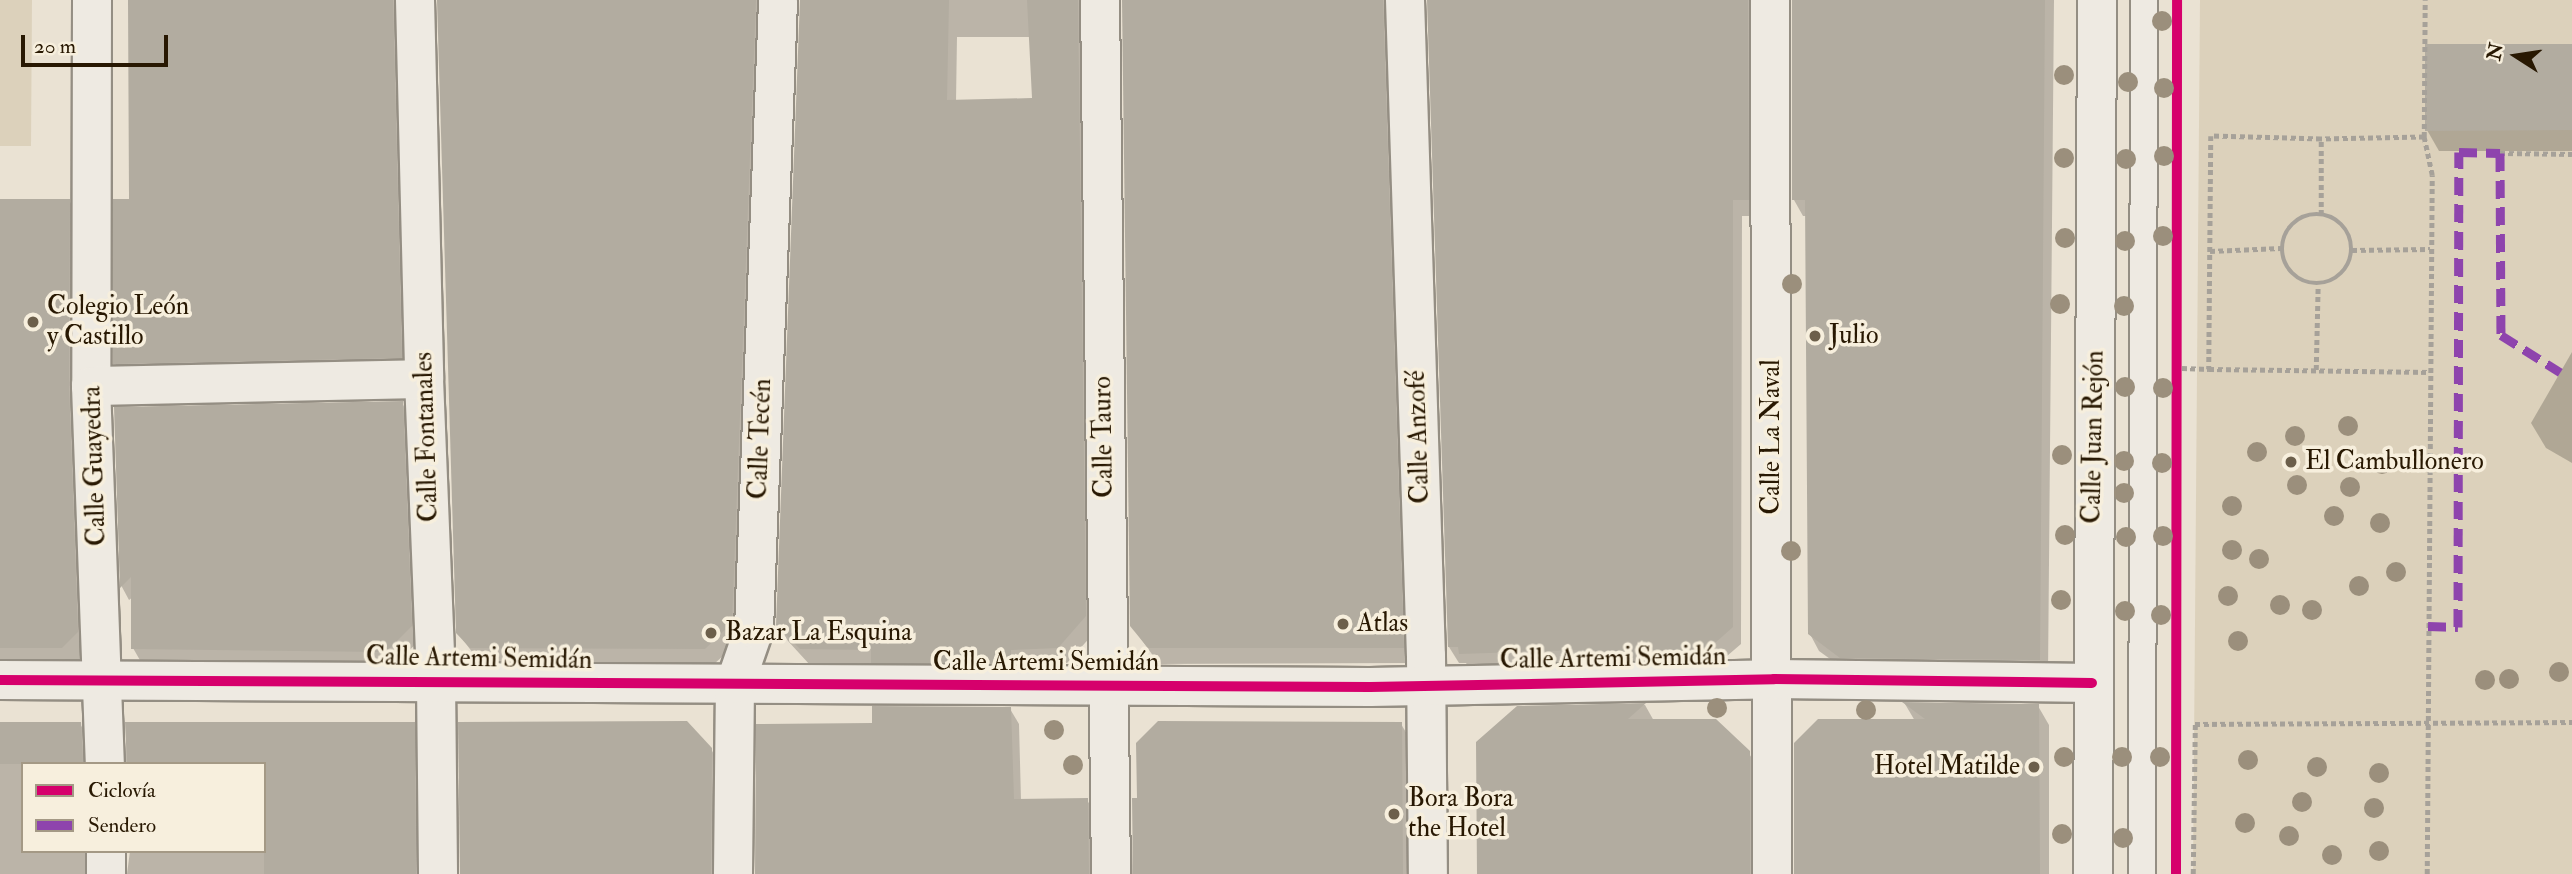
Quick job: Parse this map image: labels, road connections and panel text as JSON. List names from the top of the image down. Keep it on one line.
{"streets":{"street":["Calle Fontanales","Calle Tauro","Calle Anzofé","Calle La Naval","Calle Juan Rejón","Calle Tecén","Calle Guayedra","Calle Artemi Semidán"]},"crossings":[["Calle Fontanales","Calle Artemi Semidán"],["Calle Tauro","Calle Artemi Semidán"],["Calle Anzofé","Calle Artemi Semidán"],["Calle La Naval","Calle Artemi Semidán"],["Calle Juan Rejón","Calle Artemi Semidán"],["Calle Tecén","Calle Artemi Semidán"],["Calle Guayedra","Calle Artemi Semidán"]],"places":["Colegio León y Castillo","Julio","El Cambullonero","Atlas","Bazar La Esquina","Hotel Matilde","Bora Bora the Hotel"],"legend":["Ciclovía","Sendero"],"scale_bar":"20 m","north":"left"}
